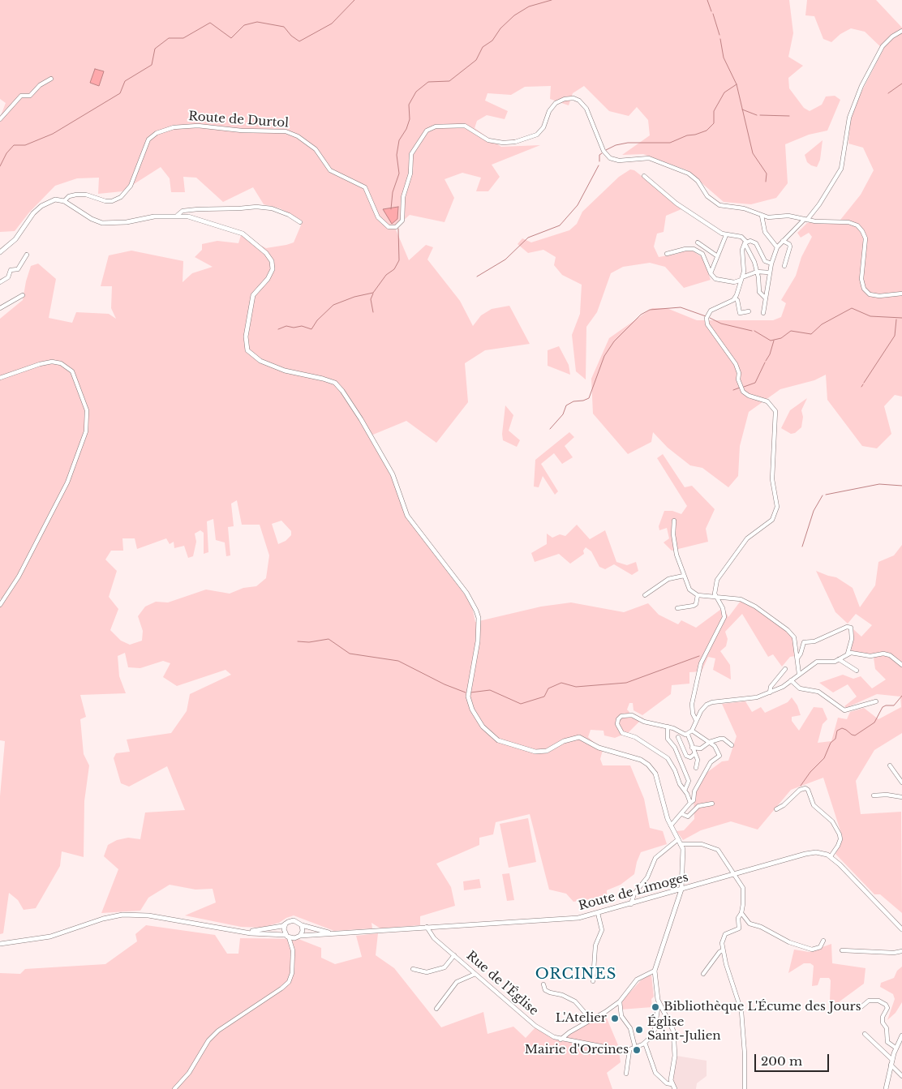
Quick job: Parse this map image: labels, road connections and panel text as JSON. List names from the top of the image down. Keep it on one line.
{"streets":{"main road":["Route de Durtol","Route de Limoges"],"street":["Rue de l'Église"]},"crossings":[["Route de Limoges","Rue de l'Église"]],"districts":["ORCINES"],"places":["Bibliothèque L'Écume des Jours","L'Atelier","Église Saint-Julien","Mairie d'Orcines"],"scale_bar":"200 m"}
